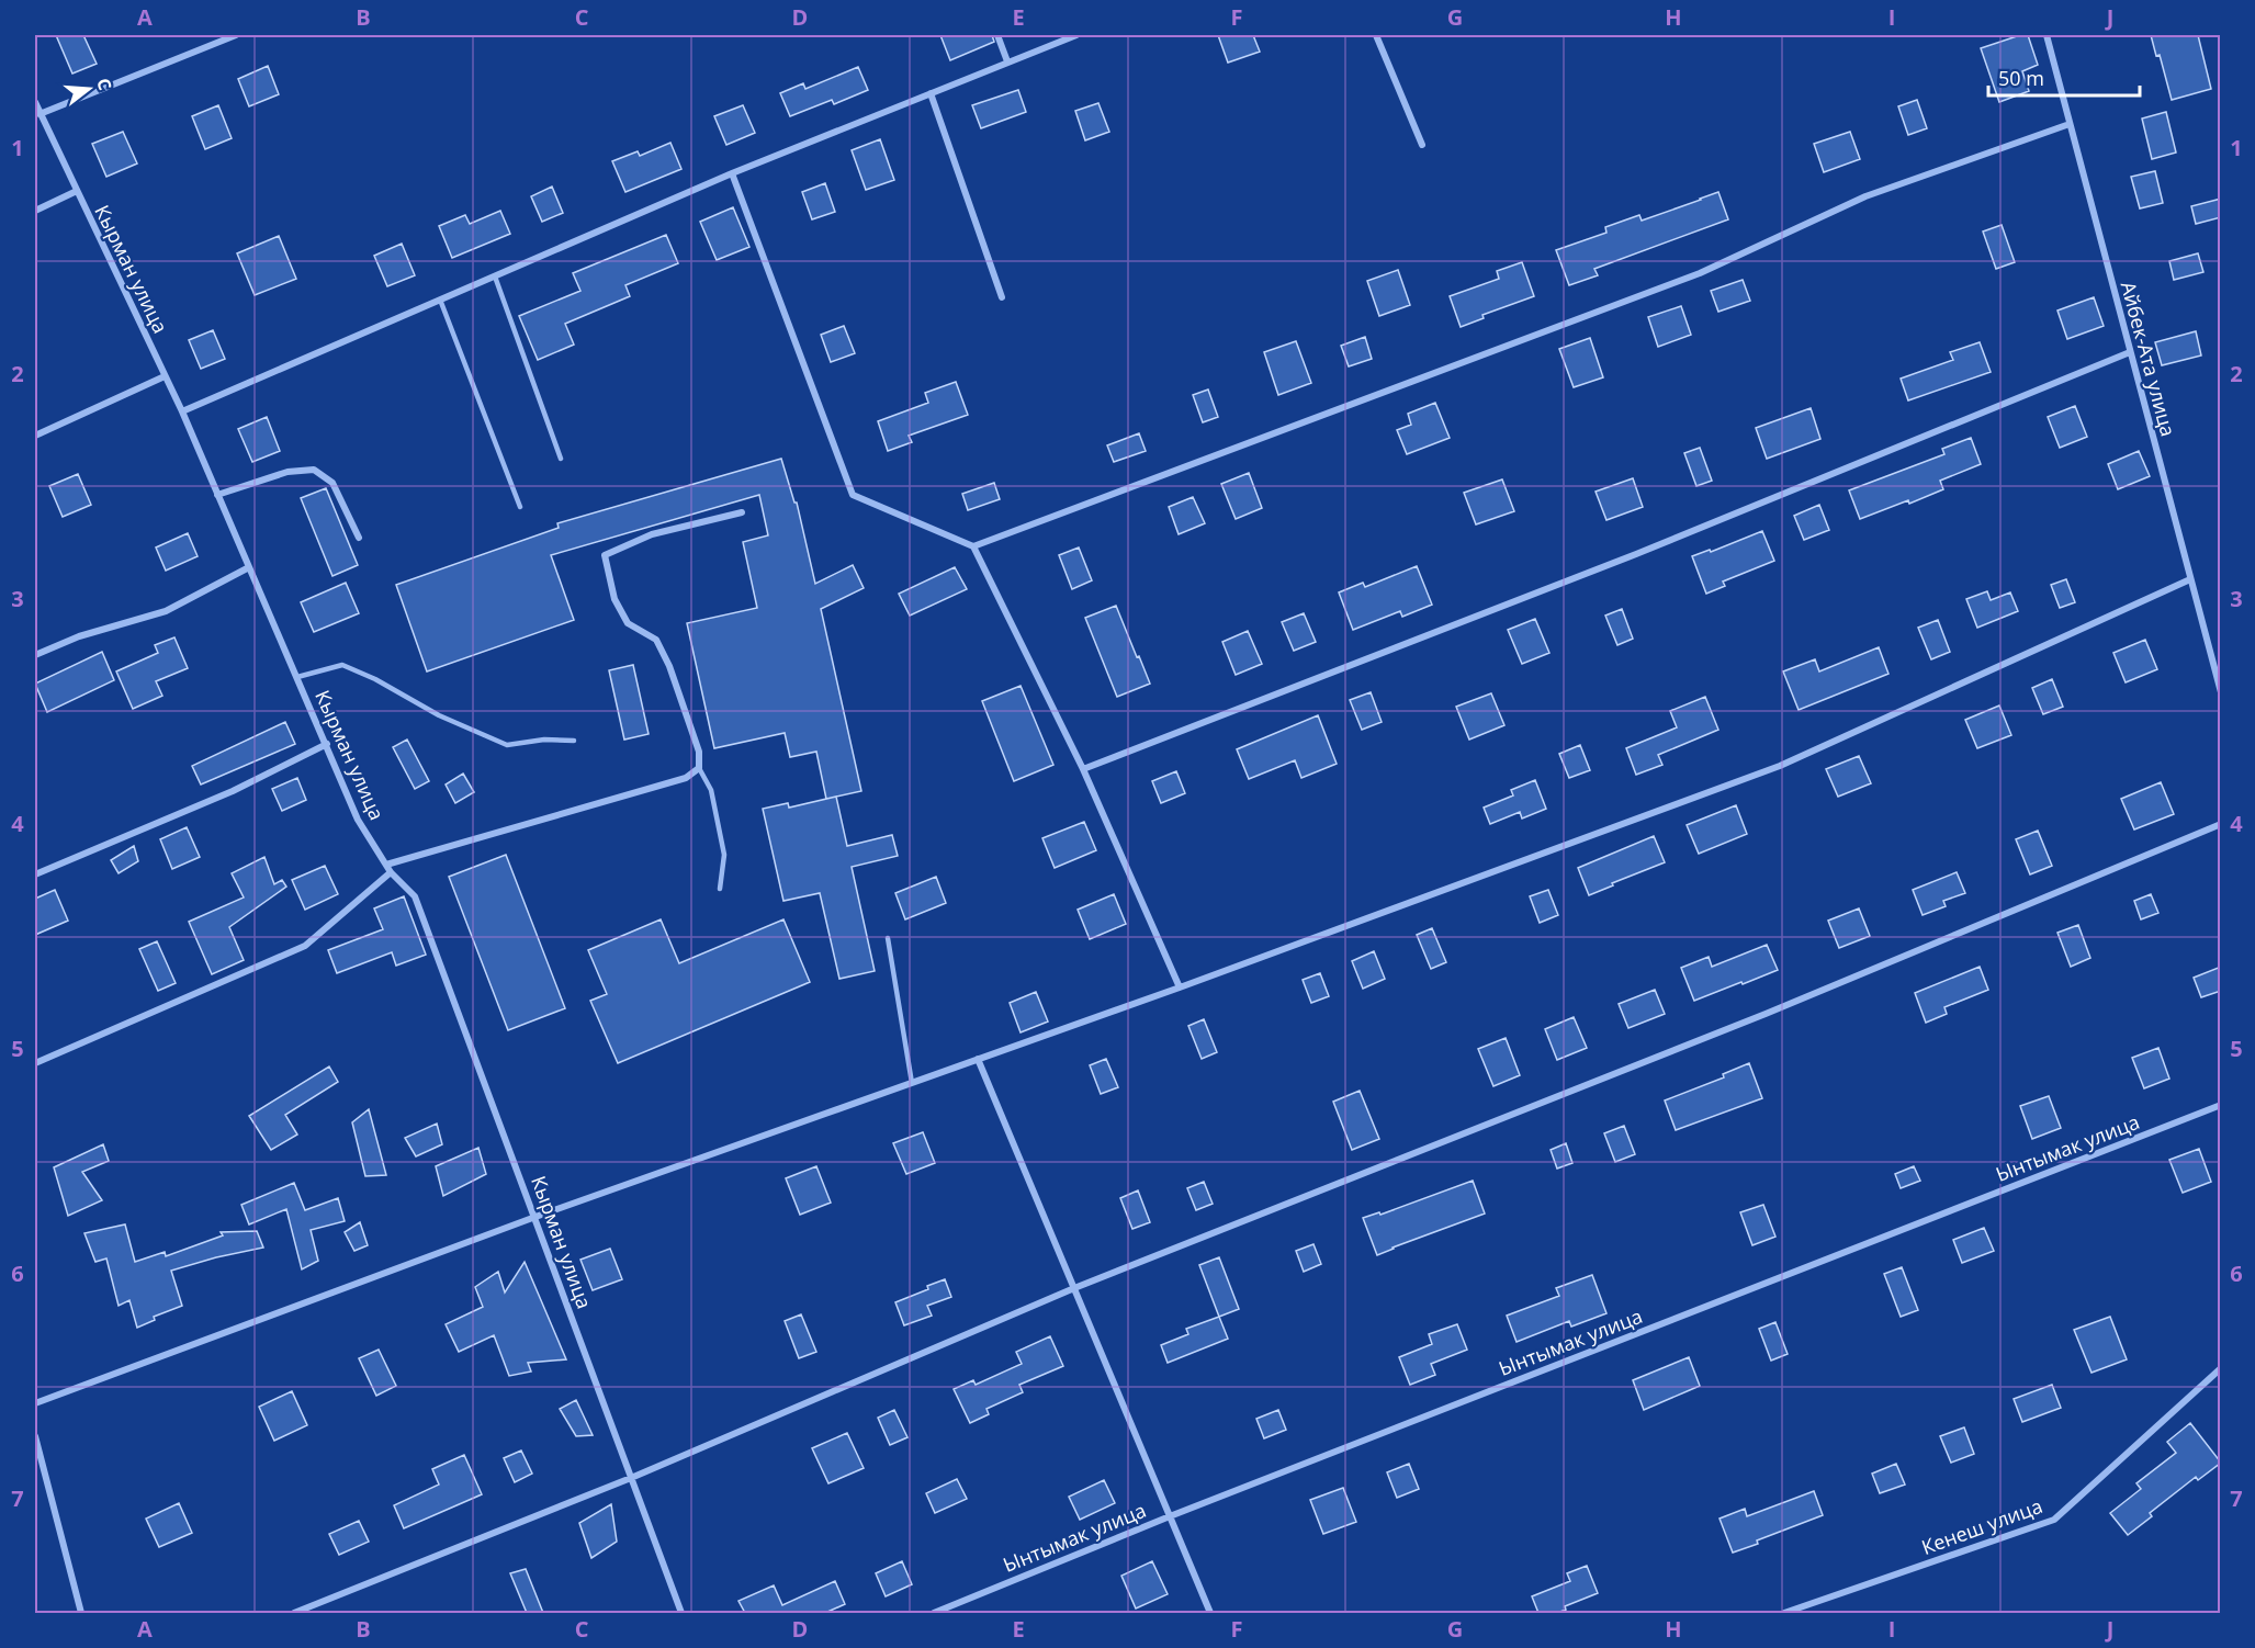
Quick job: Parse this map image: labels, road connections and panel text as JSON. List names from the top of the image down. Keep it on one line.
{"streets":{"street":["Кырман улица","Айбек-Ата улица","Ынтымак улица","Кенеш улица"]},"scale_bar":"50 m","north":"right","grid":{"columns":["A","B","C","D","E","F","G","H","I","J"],"rows":["1","2","3","4","5","6","7"]}}
